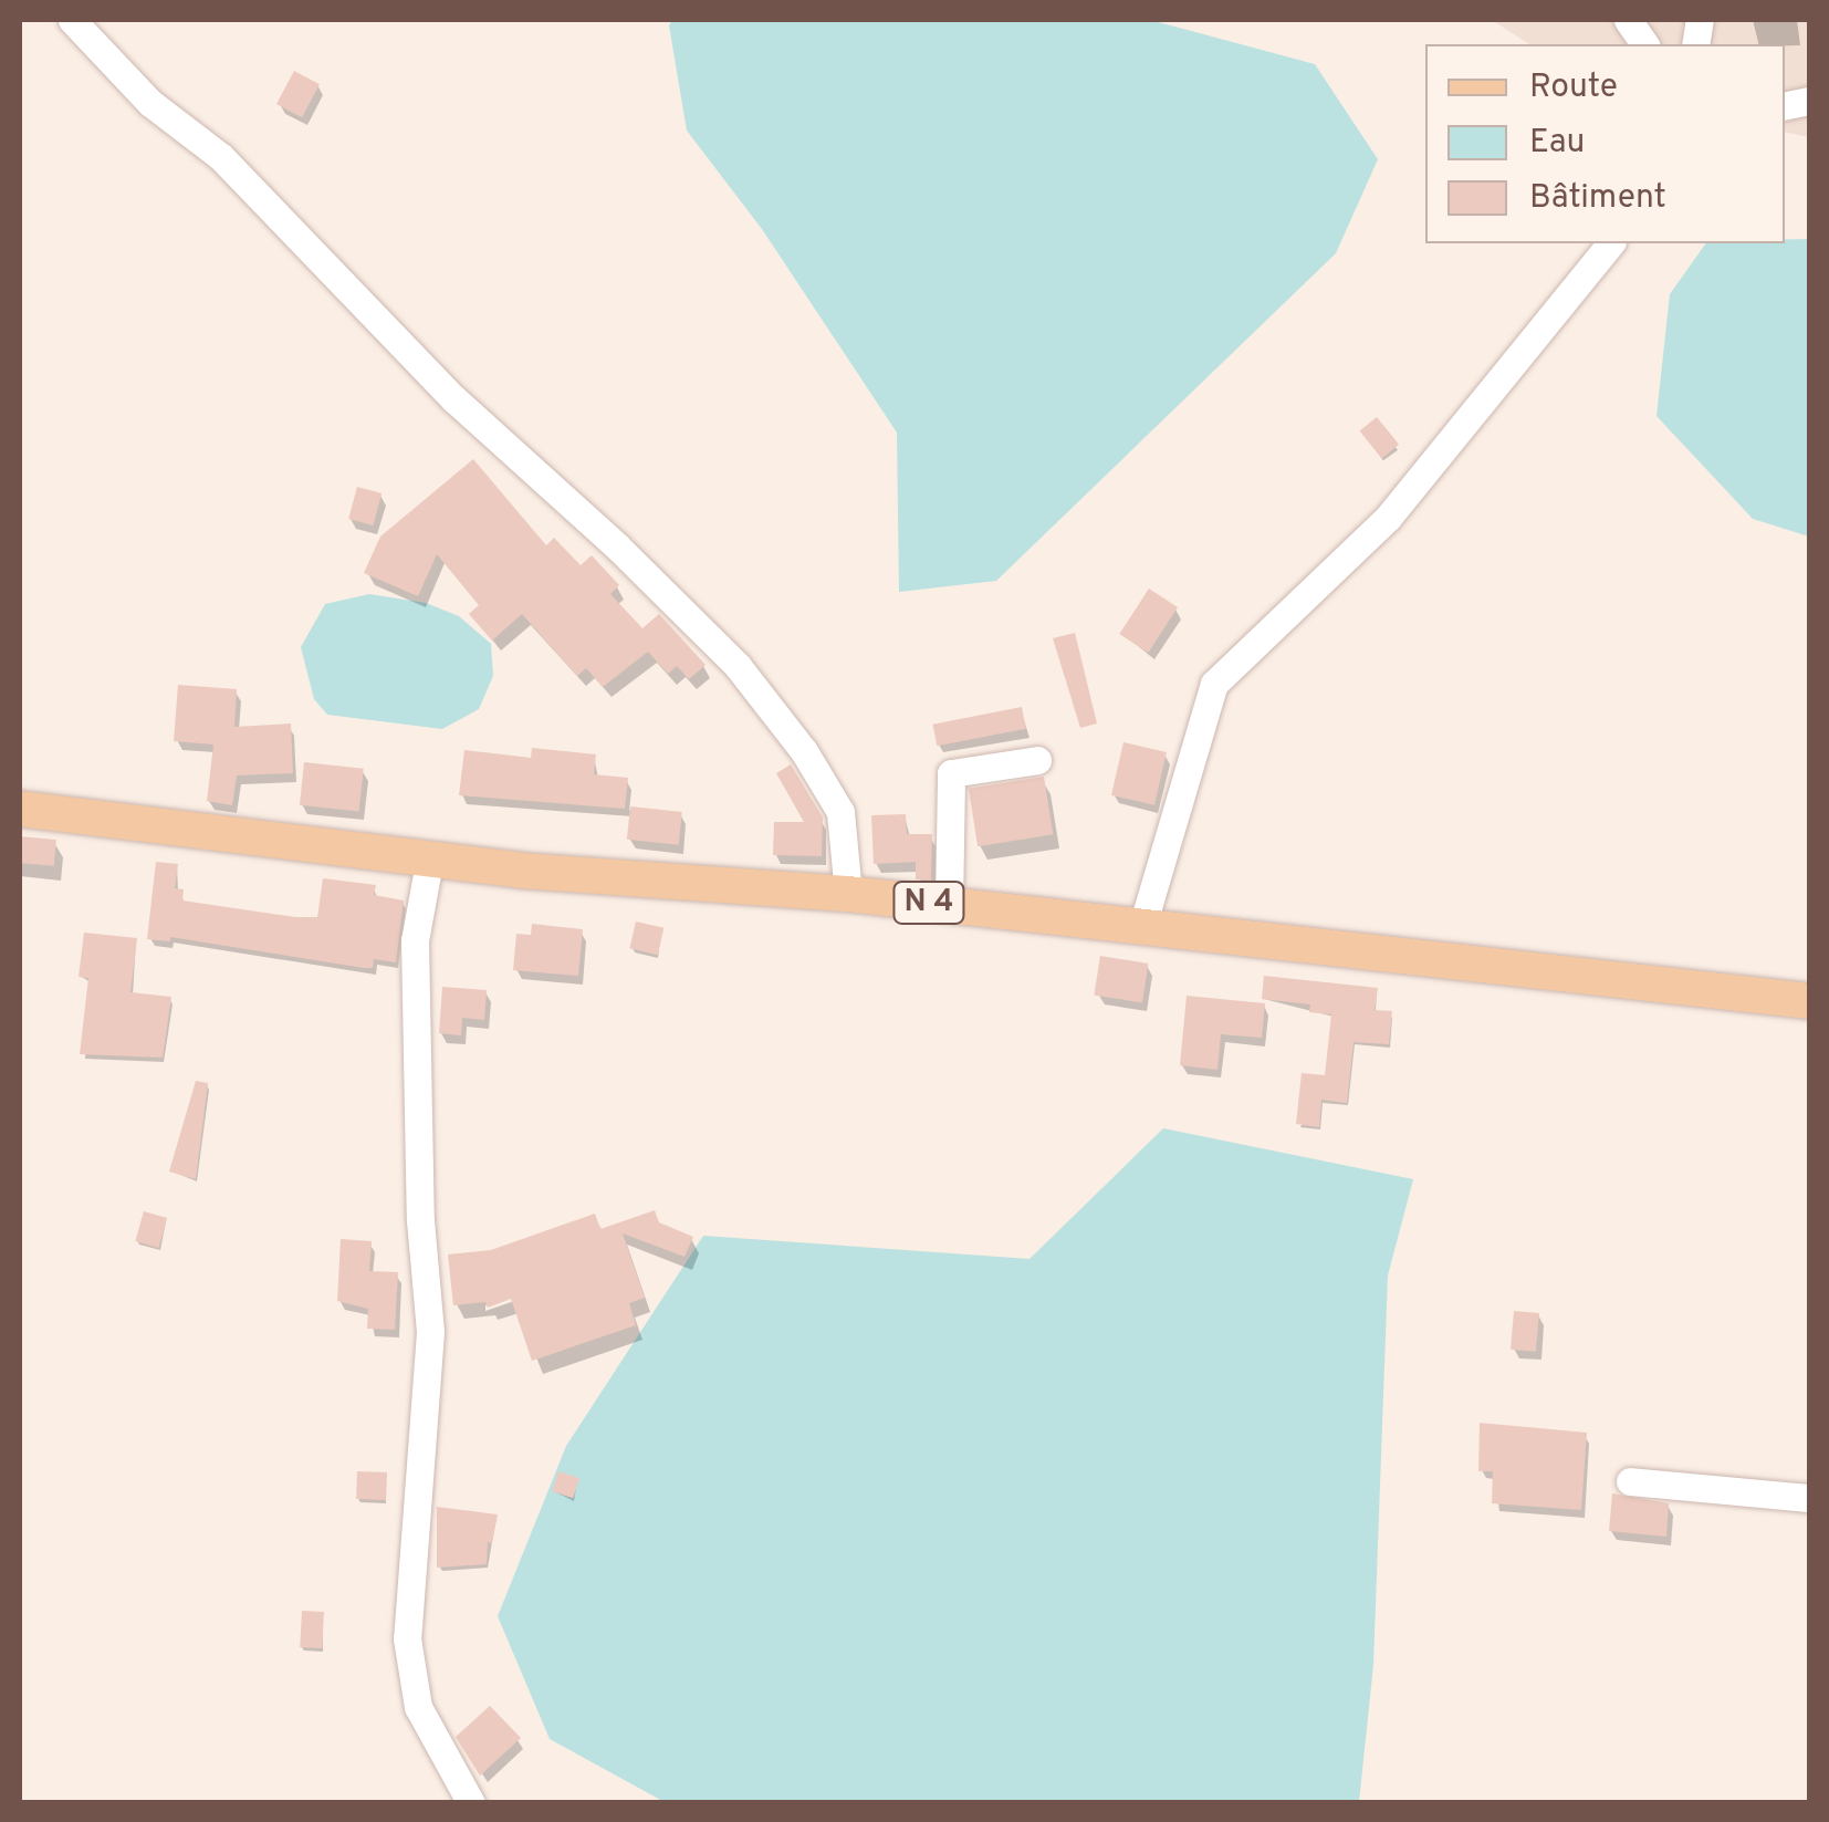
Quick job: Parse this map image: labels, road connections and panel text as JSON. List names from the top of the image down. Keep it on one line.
{"streets":{"main road":["N 4"]},"legend":["Route","Eau","Bâtiment"]}
